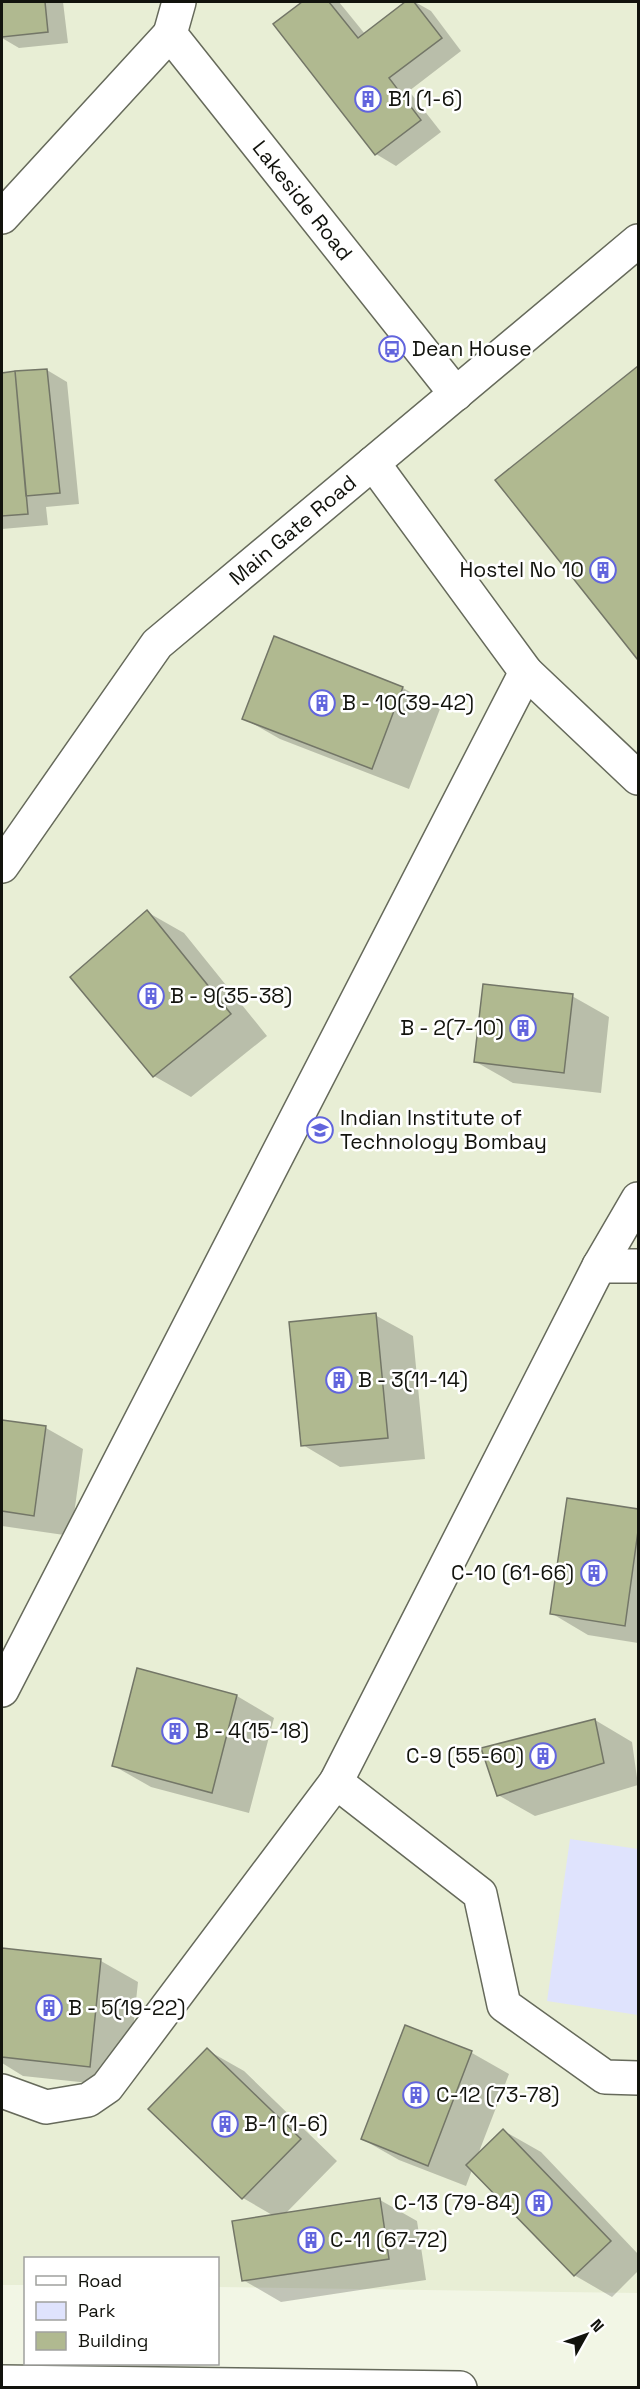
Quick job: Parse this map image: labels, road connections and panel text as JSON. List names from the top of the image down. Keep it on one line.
{"streets":{"main road":["Lakeside Road","Main Gate Road"]},"crossings":[["Lakeside Road","Main Gate Road"]],"places":{"building":["B1 (1-6)","Hostel No 10","B - 10(39-42)","B - 9(35-38)","B - 2(7-10)","B - 3(11-14)","C-10 (61-66)","B - 4(15-18)","C-9 (55-60)","B - 5(19-22)","C-12 (73-78)","B-1 (1-6)","C-13 (79-84)","C-11 (67-72)"],"bus stop":["Dean House"],"school or university":["Indian Institute of Technology Bombay"]},"legend":["Road","Park","Building"],"north":"top right"}
